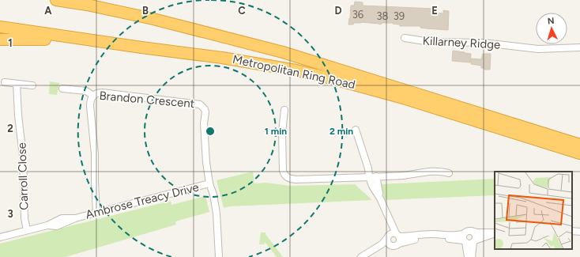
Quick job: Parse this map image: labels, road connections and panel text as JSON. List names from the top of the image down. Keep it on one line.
{"streets":{"highway":["Metropolitan Ring Road"],"street":["Killarney Ridge","Brandon Crescent","Carroll Close","Ambrose Treacy Drive"]},"crossings":[["Brandon Crescent","Ambrose Treacy Drive"],["Carroll Close","Ambrose Treacy Drive"]],"house_numbers":["36","38","39"],"north":"top","grid":{"columns":["A","B","C","D","E"],"rows":["1","2","3"]},"rings":["1 min","2 min"]}
